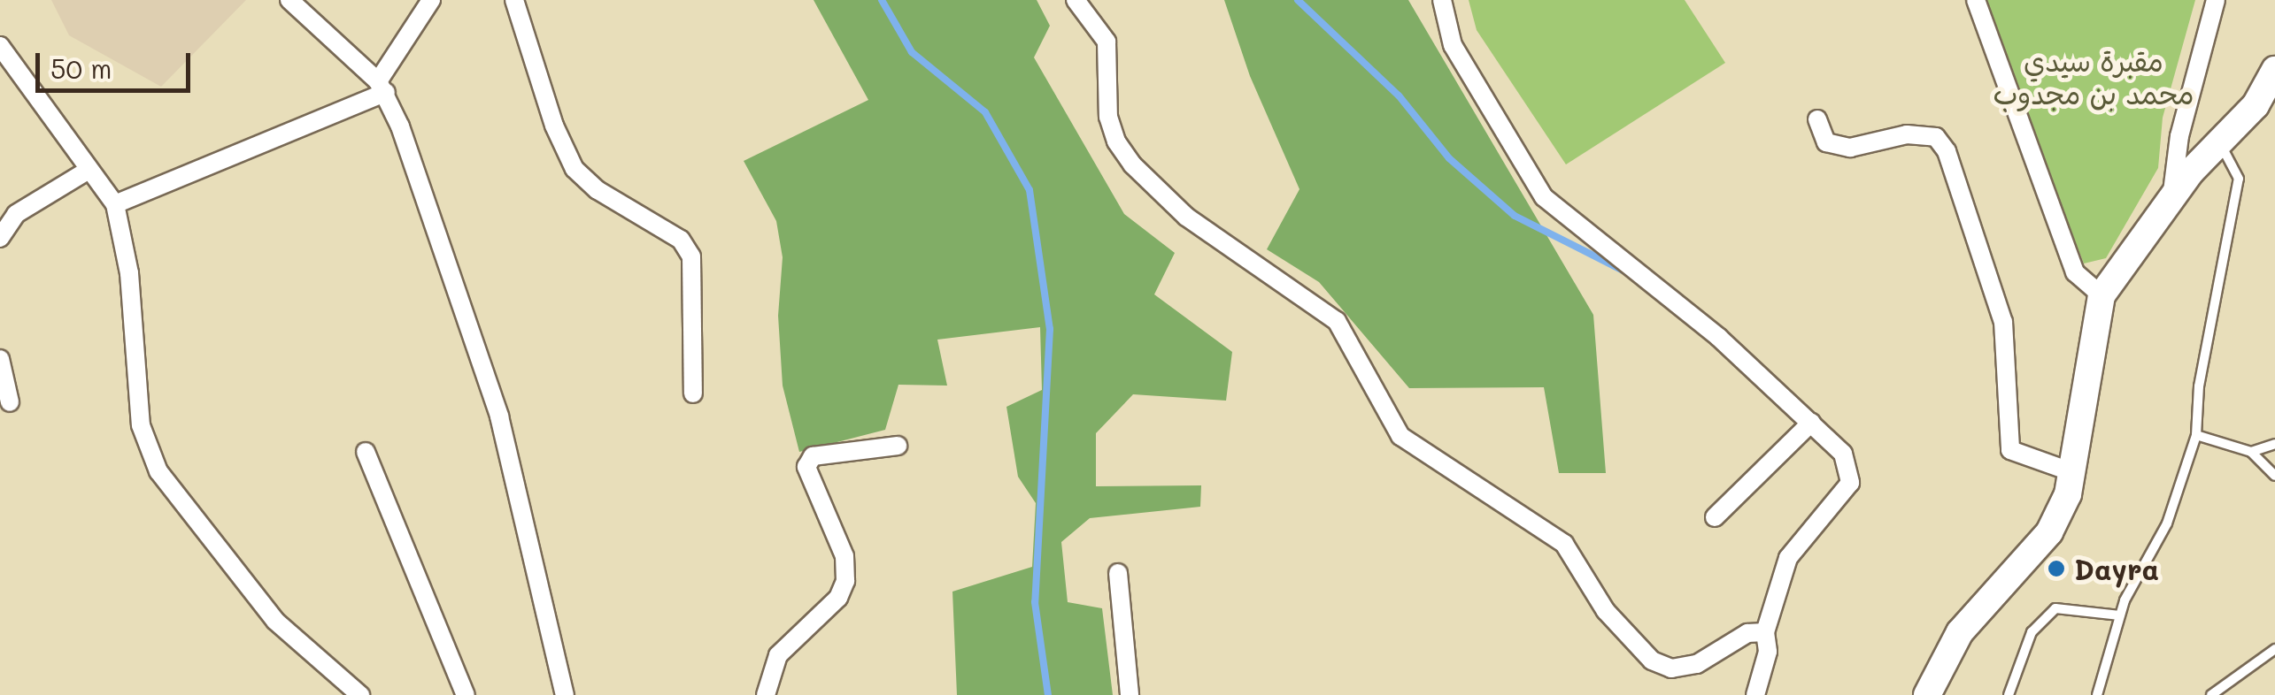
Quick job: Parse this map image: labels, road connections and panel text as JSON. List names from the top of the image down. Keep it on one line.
{"parks":["مقبرة سيدي محمد بن مجدوب"],"places":["Dayra"],"scale_bar":"50 m"}
